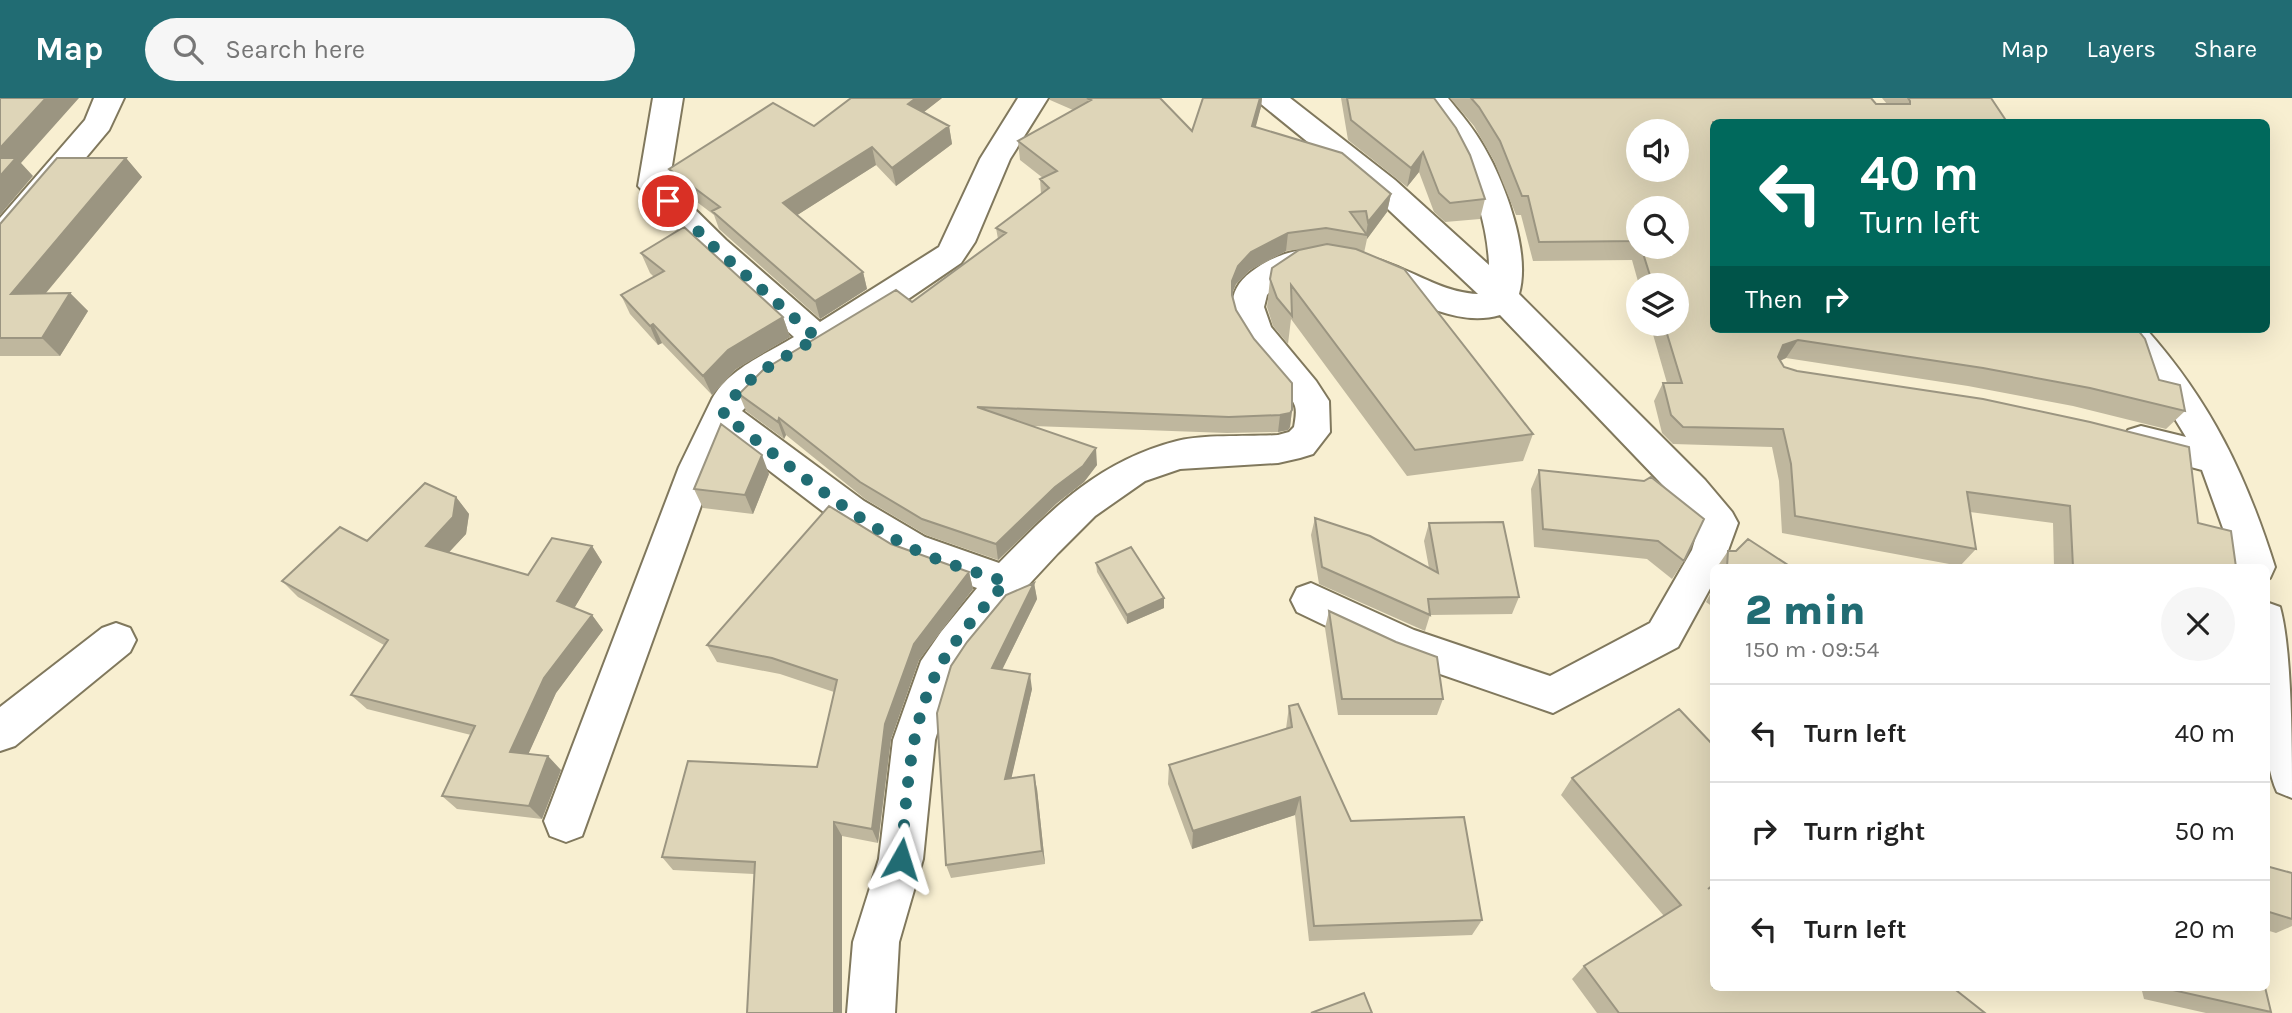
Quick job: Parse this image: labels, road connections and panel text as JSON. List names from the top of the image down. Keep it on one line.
{"page":{"header":"Map","search":"Search here","nav":["Map","Layers","Share"],"turn":["40 m","Turn left"],"then":"Then","heading":["2 min","150 m · 09:54"],"list":[{"name":"Turn left","value":"40 m"},{"name":"Turn right","value":"50 m"},{"name":"Turn left","value":"20 m"}]}}
